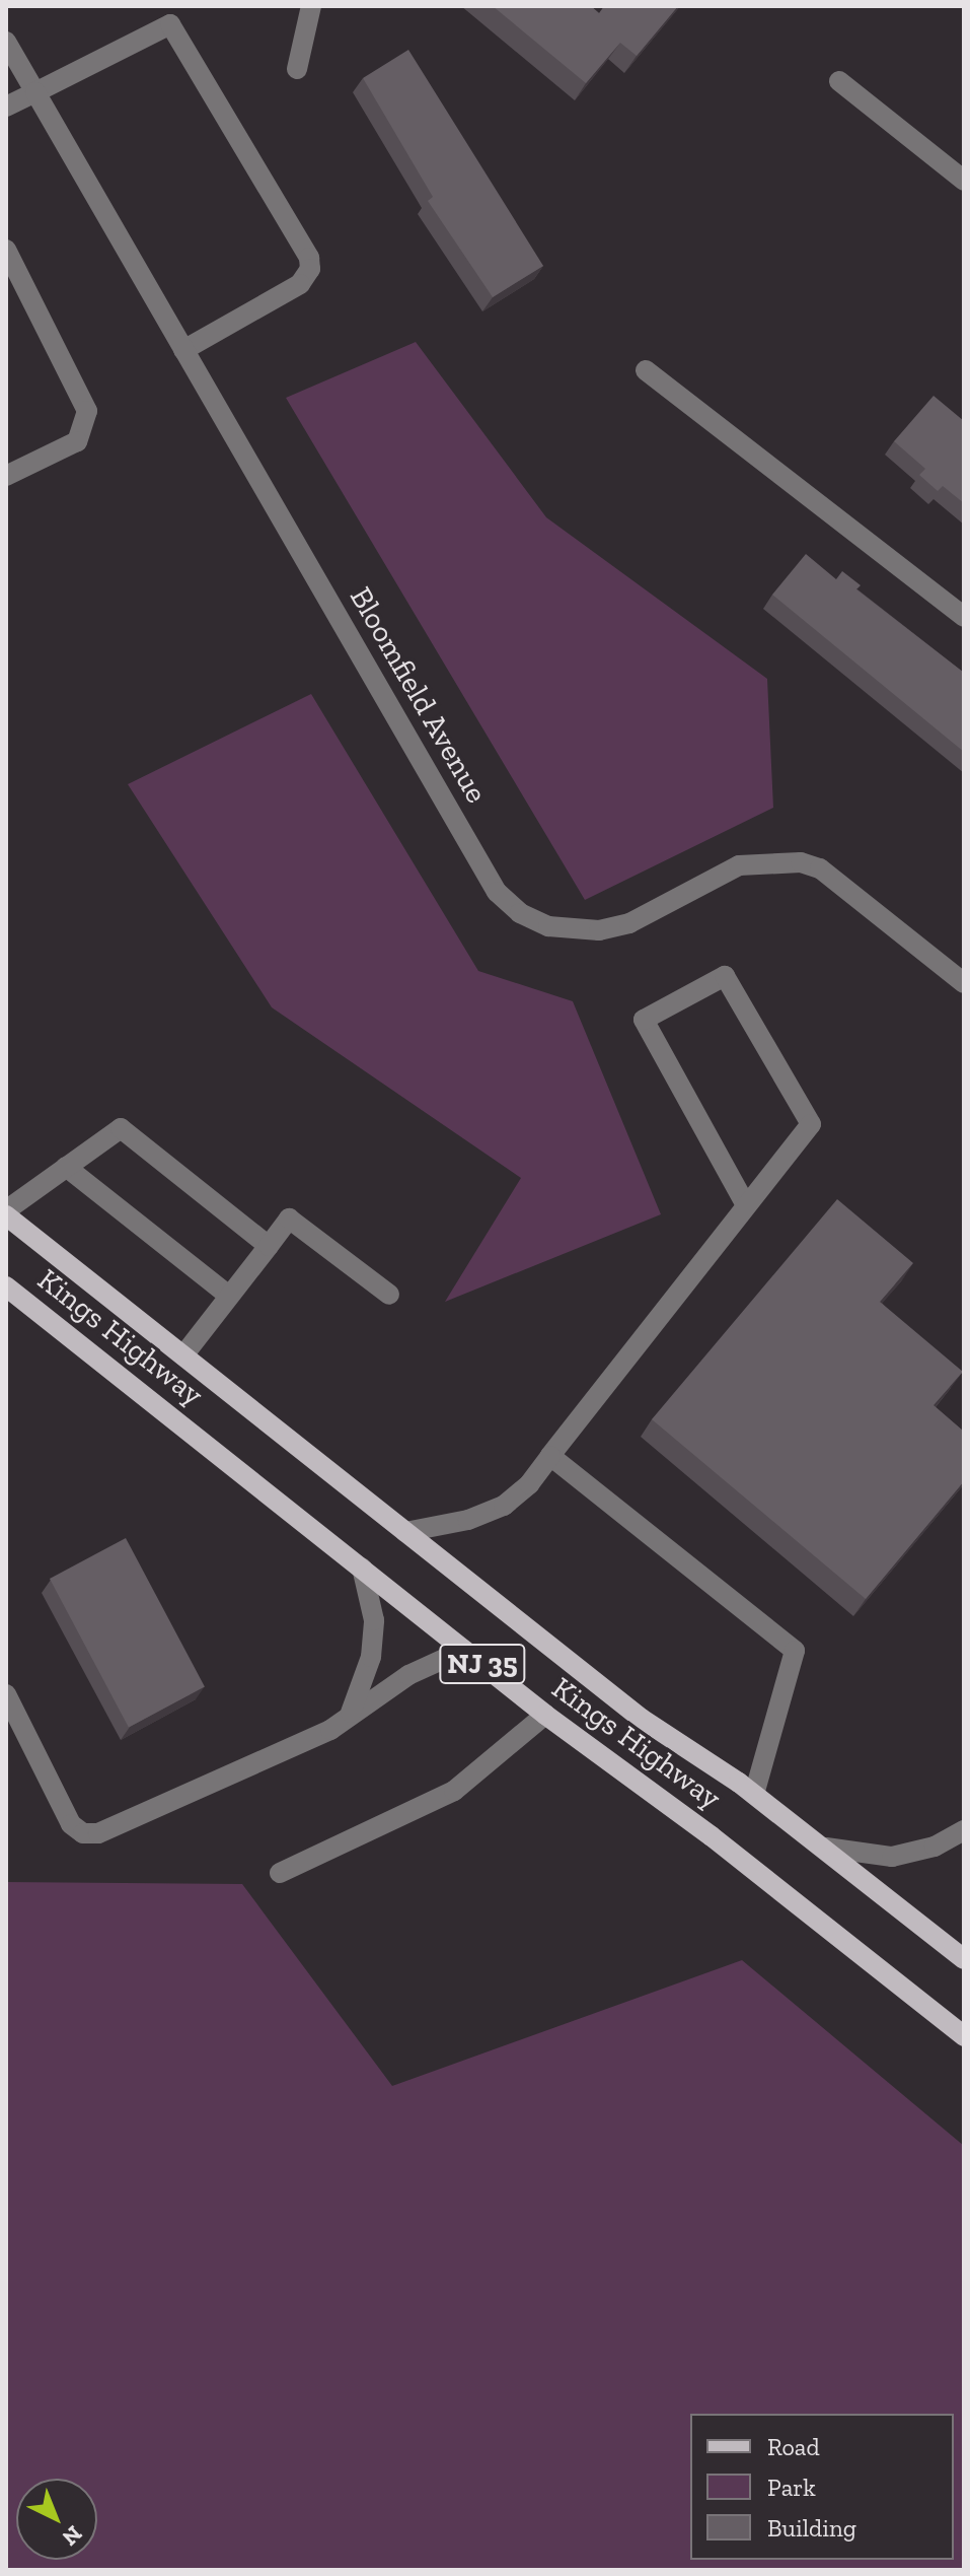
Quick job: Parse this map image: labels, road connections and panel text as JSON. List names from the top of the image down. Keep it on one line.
{"streets":{"main road":["Kings Highway","NJ 35"],"street":["Bloomfield Avenue"]},"legend":["Road","Park","Building"],"north":"bottom right"}
